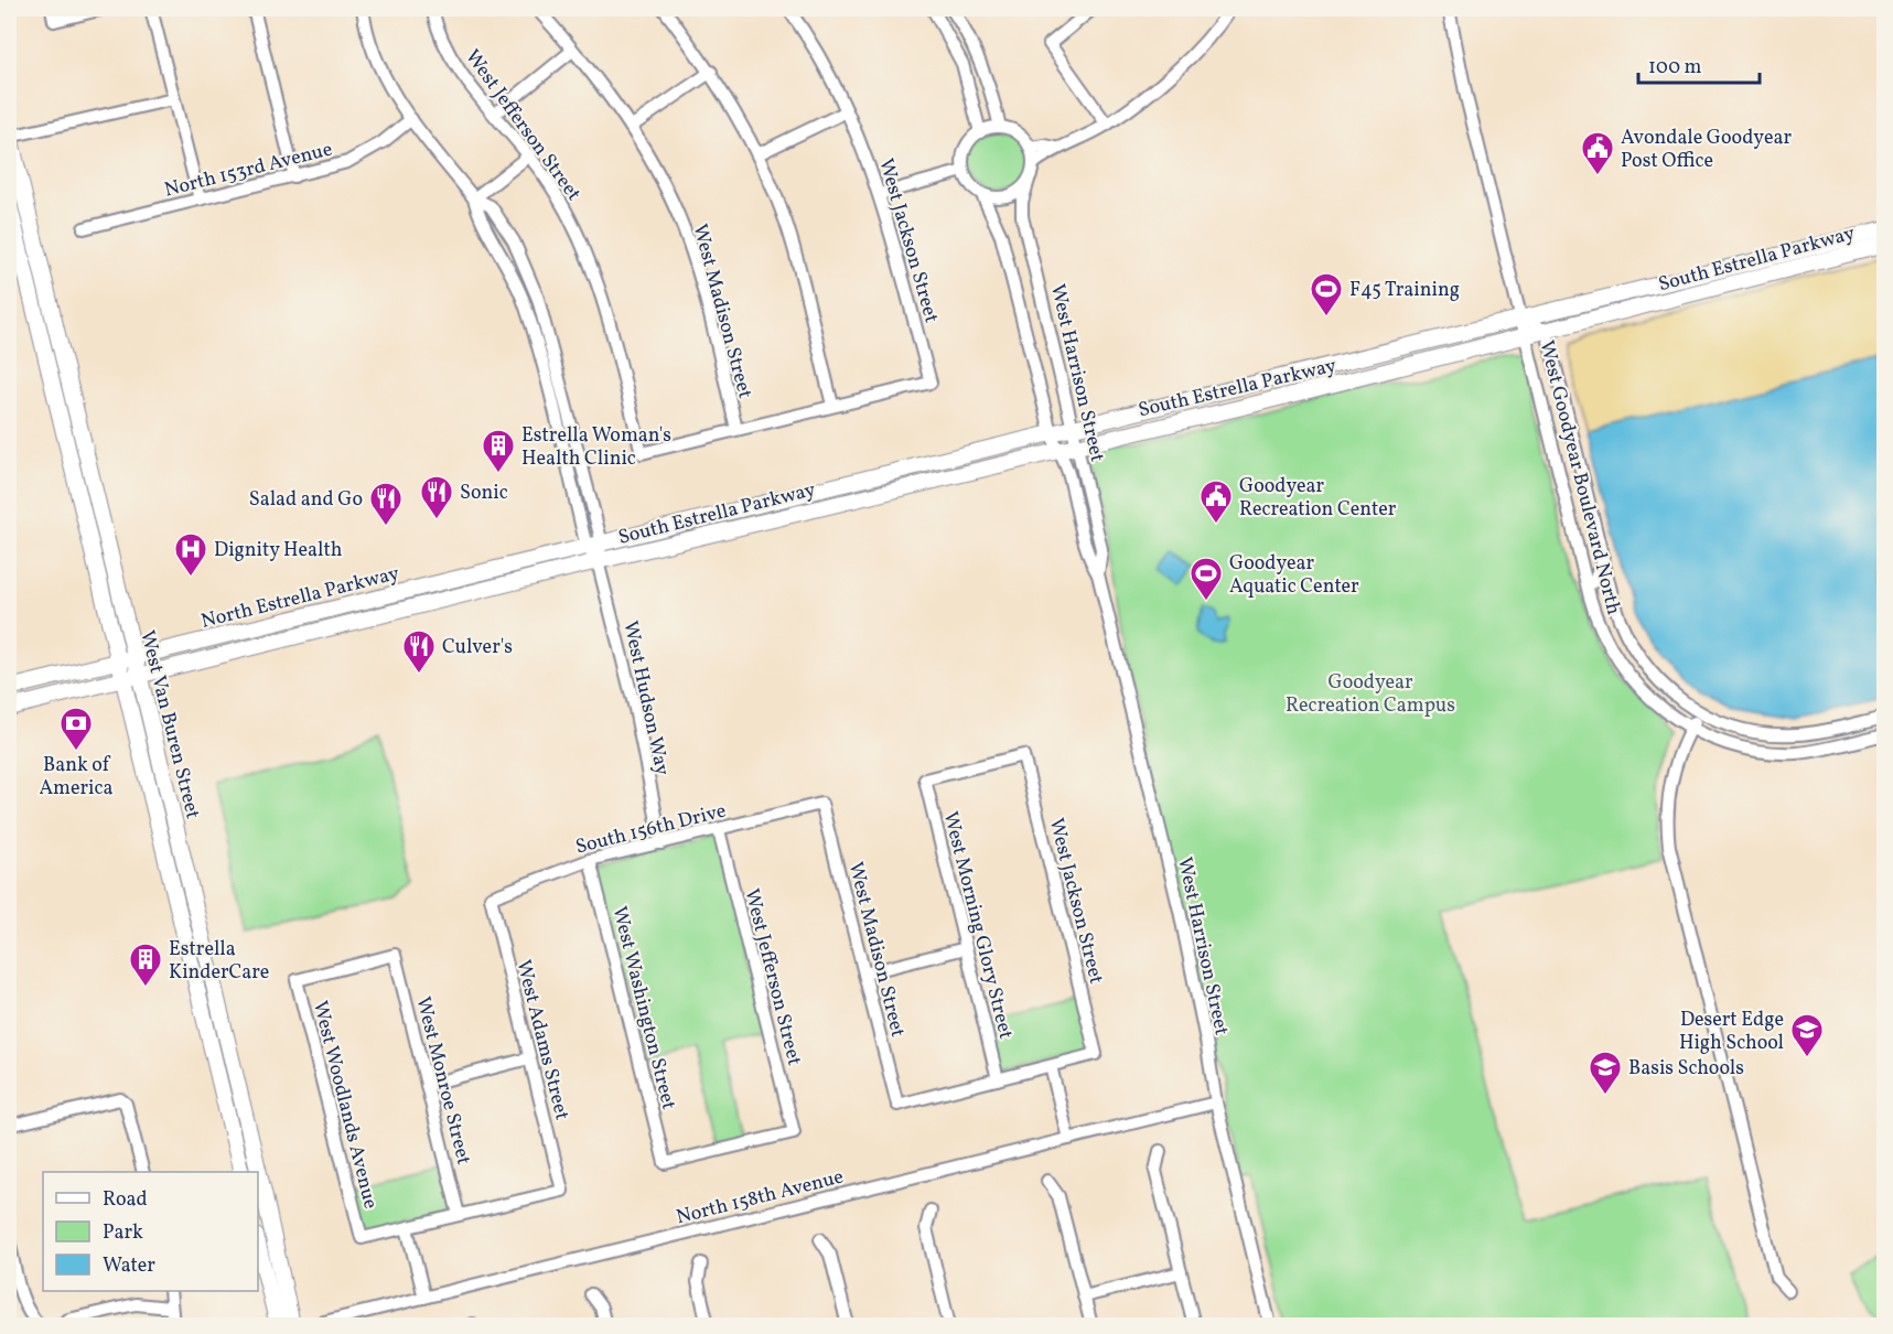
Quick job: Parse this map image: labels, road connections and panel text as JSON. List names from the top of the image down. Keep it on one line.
{"streets":{"main road":["South Estrella Parkway","North Estrella Parkway","West Van Buren Street"],"street":["West Jefferson Street","North 153rd Avenue","West Jackson Street","West Madison Street","West Harrison Street","West Goodyear Boulevard North","West Hudson Way","South 156th Drive","West Morning Glory Street","West Washington Street","West Adams Street","West Monroe Street","West Woodlands Avenue","North 158th Avenue"]},"crossings":[["West Jefferson Street","West Madison Street"],["West Jefferson Street","South 156th Drive"],["West Jefferson Street","West Washington Street"],["West Jackson Street","West Morning Glory Street"],["South Estrella Parkway","West Harrison Street"],["South Estrella Parkway","West Goodyear Boulevard North"],["South Estrella Parkway","North Estrella Parkway"],["South Estrella Parkway","West Hudson Way"],["West Madison Street","South 156th Drive"],["West Madison Street","West Morning Glory Street"],["West Harrison Street","North 158th Avenue"],["North Estrella Parkway","West Hudson Way"],["North Estrella Parkway","West Van Buren Street"],["West Hudson Way","South 156th Drive"],["South 156th Drive","West Washington Street"],["South 156th Drive","West Adams Street"],["West Adams Street","West Monroe Street"],["West Monroe Street","West Woodlands Avenue"]],"parks":["Goodyear Recreation Campus"],"places":{"public building":["Avondale Goodyear Post Office","Goodyear Recreation Center"],"sports":["F45 Training","Goodyear Aquatic Center"],"building":["Estrella Woman's Health Clinic","Estrella KinderCare"],"restaurant":["Sonic","Salad and Go","Culver's"],"hospital":["Dignity Health"],"bank":["Bank of America"],"school or university":["Desert Edge High School","Basis Schools"]},"legend":["Road","Park","Water"],"scale_bar":"100 m"}
